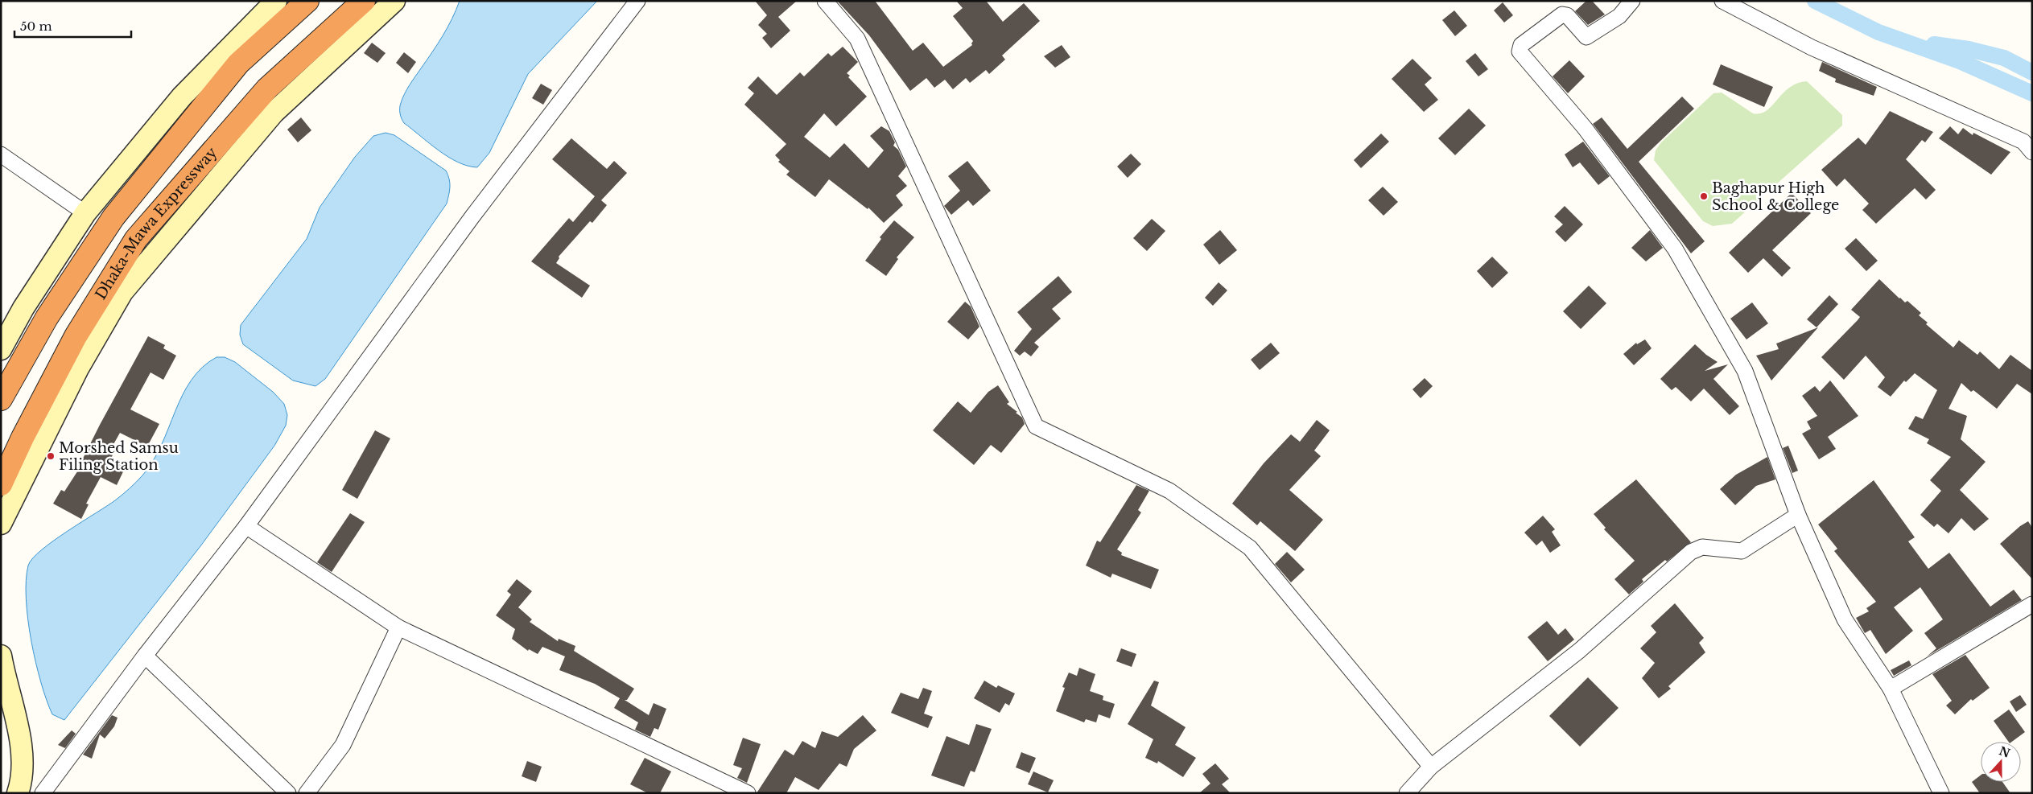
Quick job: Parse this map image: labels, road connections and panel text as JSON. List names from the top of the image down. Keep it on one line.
{"streets":{"highway":["Dhaka-Mawa Expressway"]},"places":["Baghapur High School & College","Morshed Samsu Filing Station"],"scale_bar":"50 m","north":"top"}
